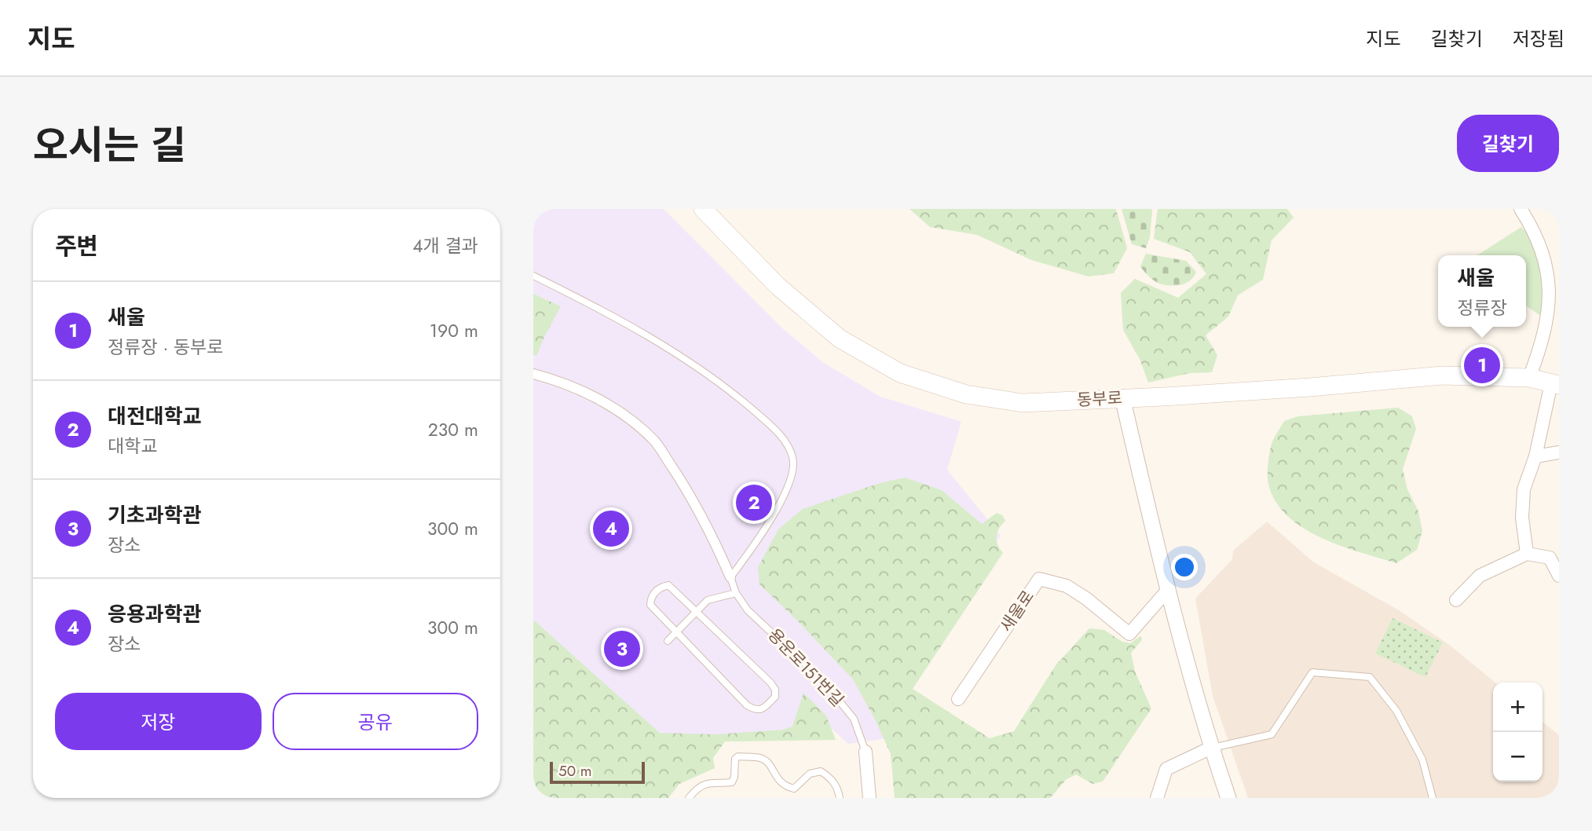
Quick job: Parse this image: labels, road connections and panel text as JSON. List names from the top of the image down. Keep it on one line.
{"streets":{"main road":["동부로"],"street":["새울로","용운로151번길"]},"scale_bar":"50 m","page":{"header":"지도","nav":["지도","길찾기","저장됨"],"title":"오시는 길","buttons":["길찾기",["저장","공유"]],"heading":["주변","4개 결과"],"popup":["새울","정류장"],"list":[{"mark":"1","name":"새울","note":"정류장 · 동부로","value":"190 m"},{"mark":"2","name":"대전대학교","note":"대학교","value":"230 m"},{"mark":"3","name":"기초과학관","note":"장소","value":"300 m"},{"mark":"4","name":"응용과학관","note":"장소","value":"300 m"}],"pins":["1","2","4","3"],"map_buttons":["+","−"],"scale":"50 m"}}
